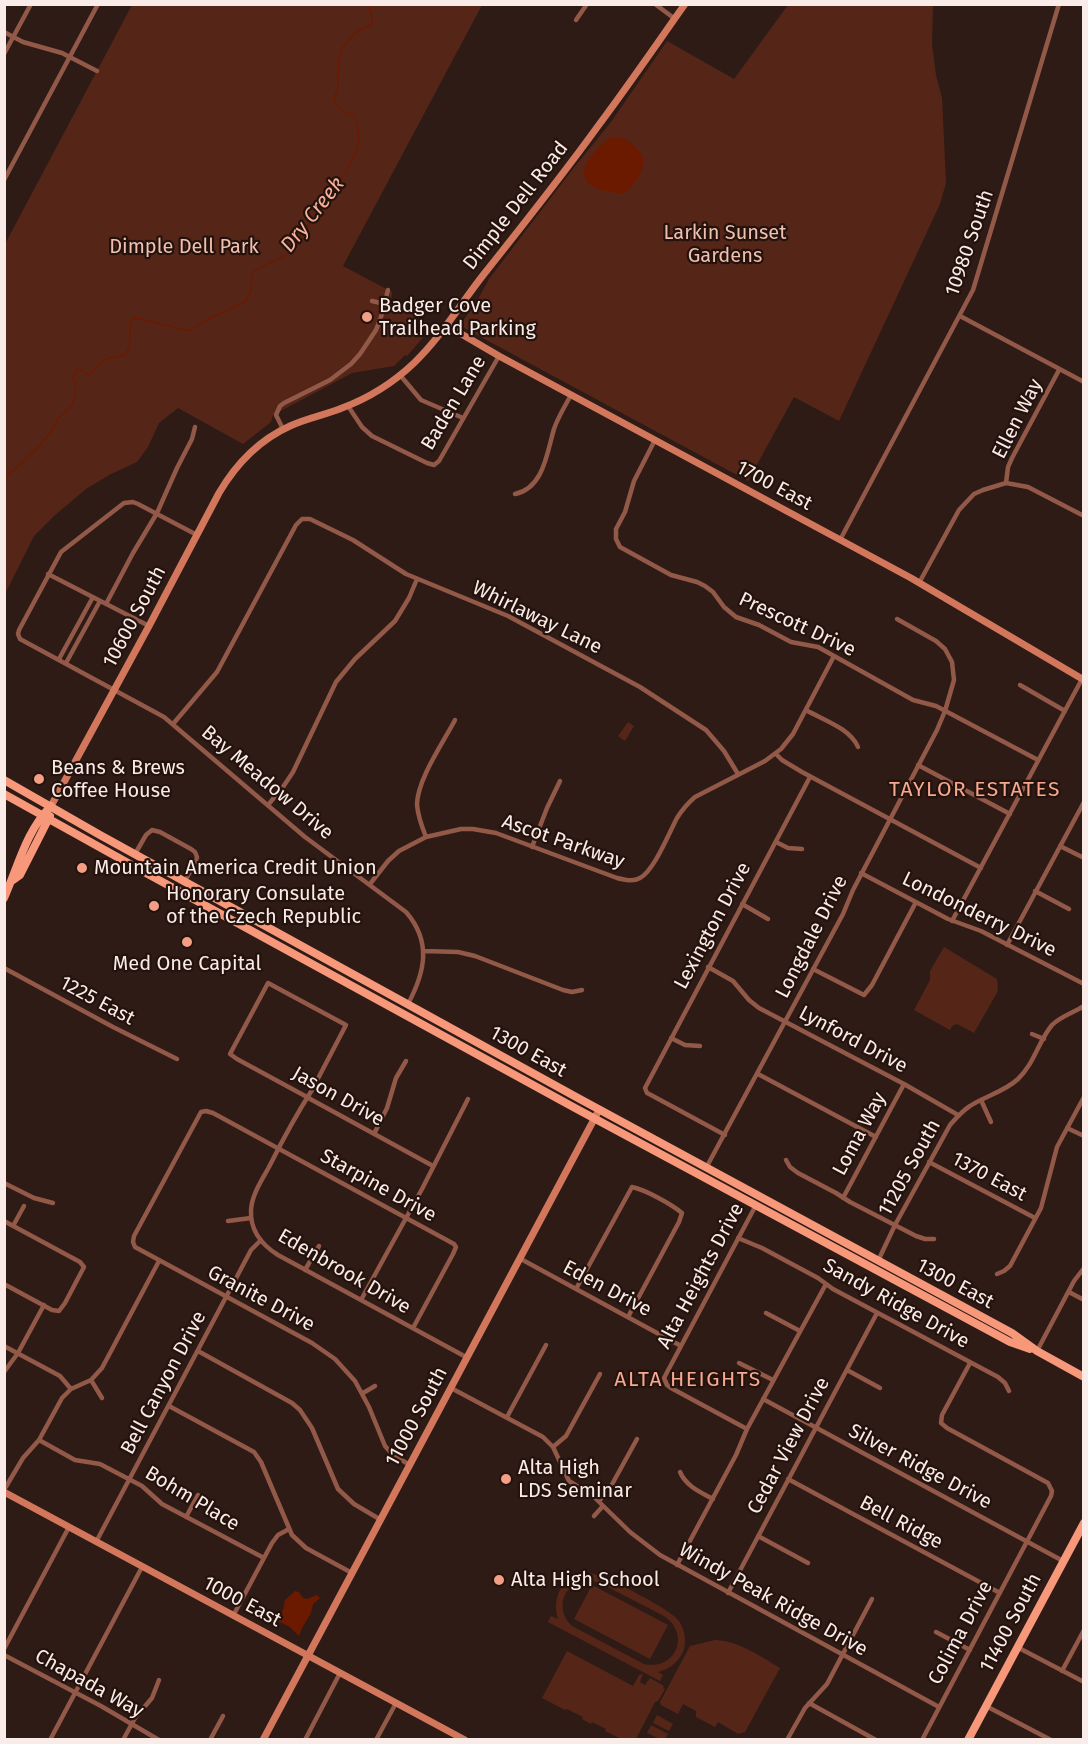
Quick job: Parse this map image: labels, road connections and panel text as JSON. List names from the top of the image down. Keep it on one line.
{"streets":{"main road":["10600 South","1300 East","11400 South"],"street":["Dimple Dell Road","10980 South","Baden Lane","Ellen Way","1700 East","Whirlaway Lane","Prescott Drive","Bay Meadow Drive","Ascot Parkway","Londonderry Drive","Lexington Drive","Longdale Drive","1225 East","Lynford Drive","Jason Drive","Loma Way","11205 South","1370 East","Starpine Drive","Edenbrook Drive","Alta Heights Drive","Eden Drive","Granite Drive","Sandy Ridge Drive","Bell Canyon Drive","11000 South","Cedar View Drive","Silver Ridge Drive","Bohm Place","Bell Ridge","Windy Peak Ridge Drive","1000 East","Colima Drive","Chapada Way"]},"crossings":[["Dimple Dell Road","Baden Lane"],["Dimple Dell Road","1700 East"],["Dimple Dell Road","10600 South"],["10980 South","1700 East"],["Baden Lane","1700 East"],["1700 East","Prescott Drive"],["10600 South","Bay Meadow Drive"],["10600 South","1300 East"],["Whirlaway Lane","Bay Meadow Drive"],["Whirlaway Lane","Ascot Parkway"],["Prescott Drive","Ascot Parkway"],["Prescott Drive","Longdale Drive"],["Bay Meadow Drive","Ascot Parkway"],["Bay Meadow Drive","1300 East"],["Londonderry Drive","Longdale Drive"],["Lexington Drive","Longdale Drive"],["Lexington Drive","Lynford Drive"],["Longdale Drive","Lynford Drive"],["Longdale Drive","1300 East"],["Lynford Drive","Loma Way"],["Lynford Drive","11205 South"],["1300 East","11205 South"],["1300 East","Alta Heights Drive"],["1300 East","11000 South"],["11205 South","1370 East"],["Starpine Drive","Edenbrook Drive"],["Starpine Drive","Granite Drive"],["Edenbrook Drive","Bell Canyon Drive"],["Edenbrook Drive","11000 South"],["Alta Heights Drive","Eden Drive"],["Alta Heights Drive","Sandy Ridge Drive"],["Eden Drive","11000 South"],["Granite Drive","Bell Canyon Drive"],["Granite Drive","11000 South"],["Sandy Ridge Drive","Cedar View Drive"],["Sandy Ridge Drive","Silver Ridge Drive"],["Sandy Ridge Drive","Colima Drive"],["Bell Canyon Drive","Bohm Place"],["Bell Canyon Drive","1000 East"],["11000 South","Windy Peak Ridge Drive"],["11000 South","1000 East"],["Cedar View Drive","Silver Ridge Drive"],["Cedar View Drive","Bell Ridge"],["Cedar View Drive","Windy Peak Ridge Drive"],["Silver Ridge Drive","11400 South"],["Silver Ridge Drive","Colima Drive"],["Bell Ridge","Colima Drive"],["Windy Peak Ridge Drive","Colima Drive"]],"districts":["TAYLOR ESTATES","ALTA HEIGHTS"],"water":["Dry Creek"],"parks":["Larkin Sunset Gardens","Dimple Dell Park"],"places":["Badger Cove Trailhead Parking","Beans & Brews Coffee House","Mountain America Credit Union","Honorary Consulate of the Czech Republic","Med One Capital","Alta High LDS Seminar","Alta High School"]}
